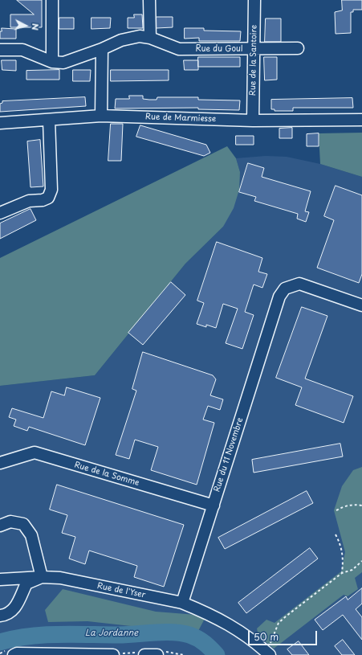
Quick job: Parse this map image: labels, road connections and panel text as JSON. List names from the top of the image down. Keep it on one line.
{"streets":{"street":["Rue du Goul","Rue de la Santoire","Rue de Marmiesse","Rue du 11 Novembre","Rue de la Somme","Rue de l'Yser"]},"crossings":[["Rue du Goul","Rue de la Santoire"],["Rue de la Santoire","Rue de Marmiesse"],["Rue du 11 Novembre","Rue de la Somme"],["Rue du 11 Novembre","Rue de l'Yser"]],"water":["La Jordanne"],"scale_bar":"50 m","north":"right"}
